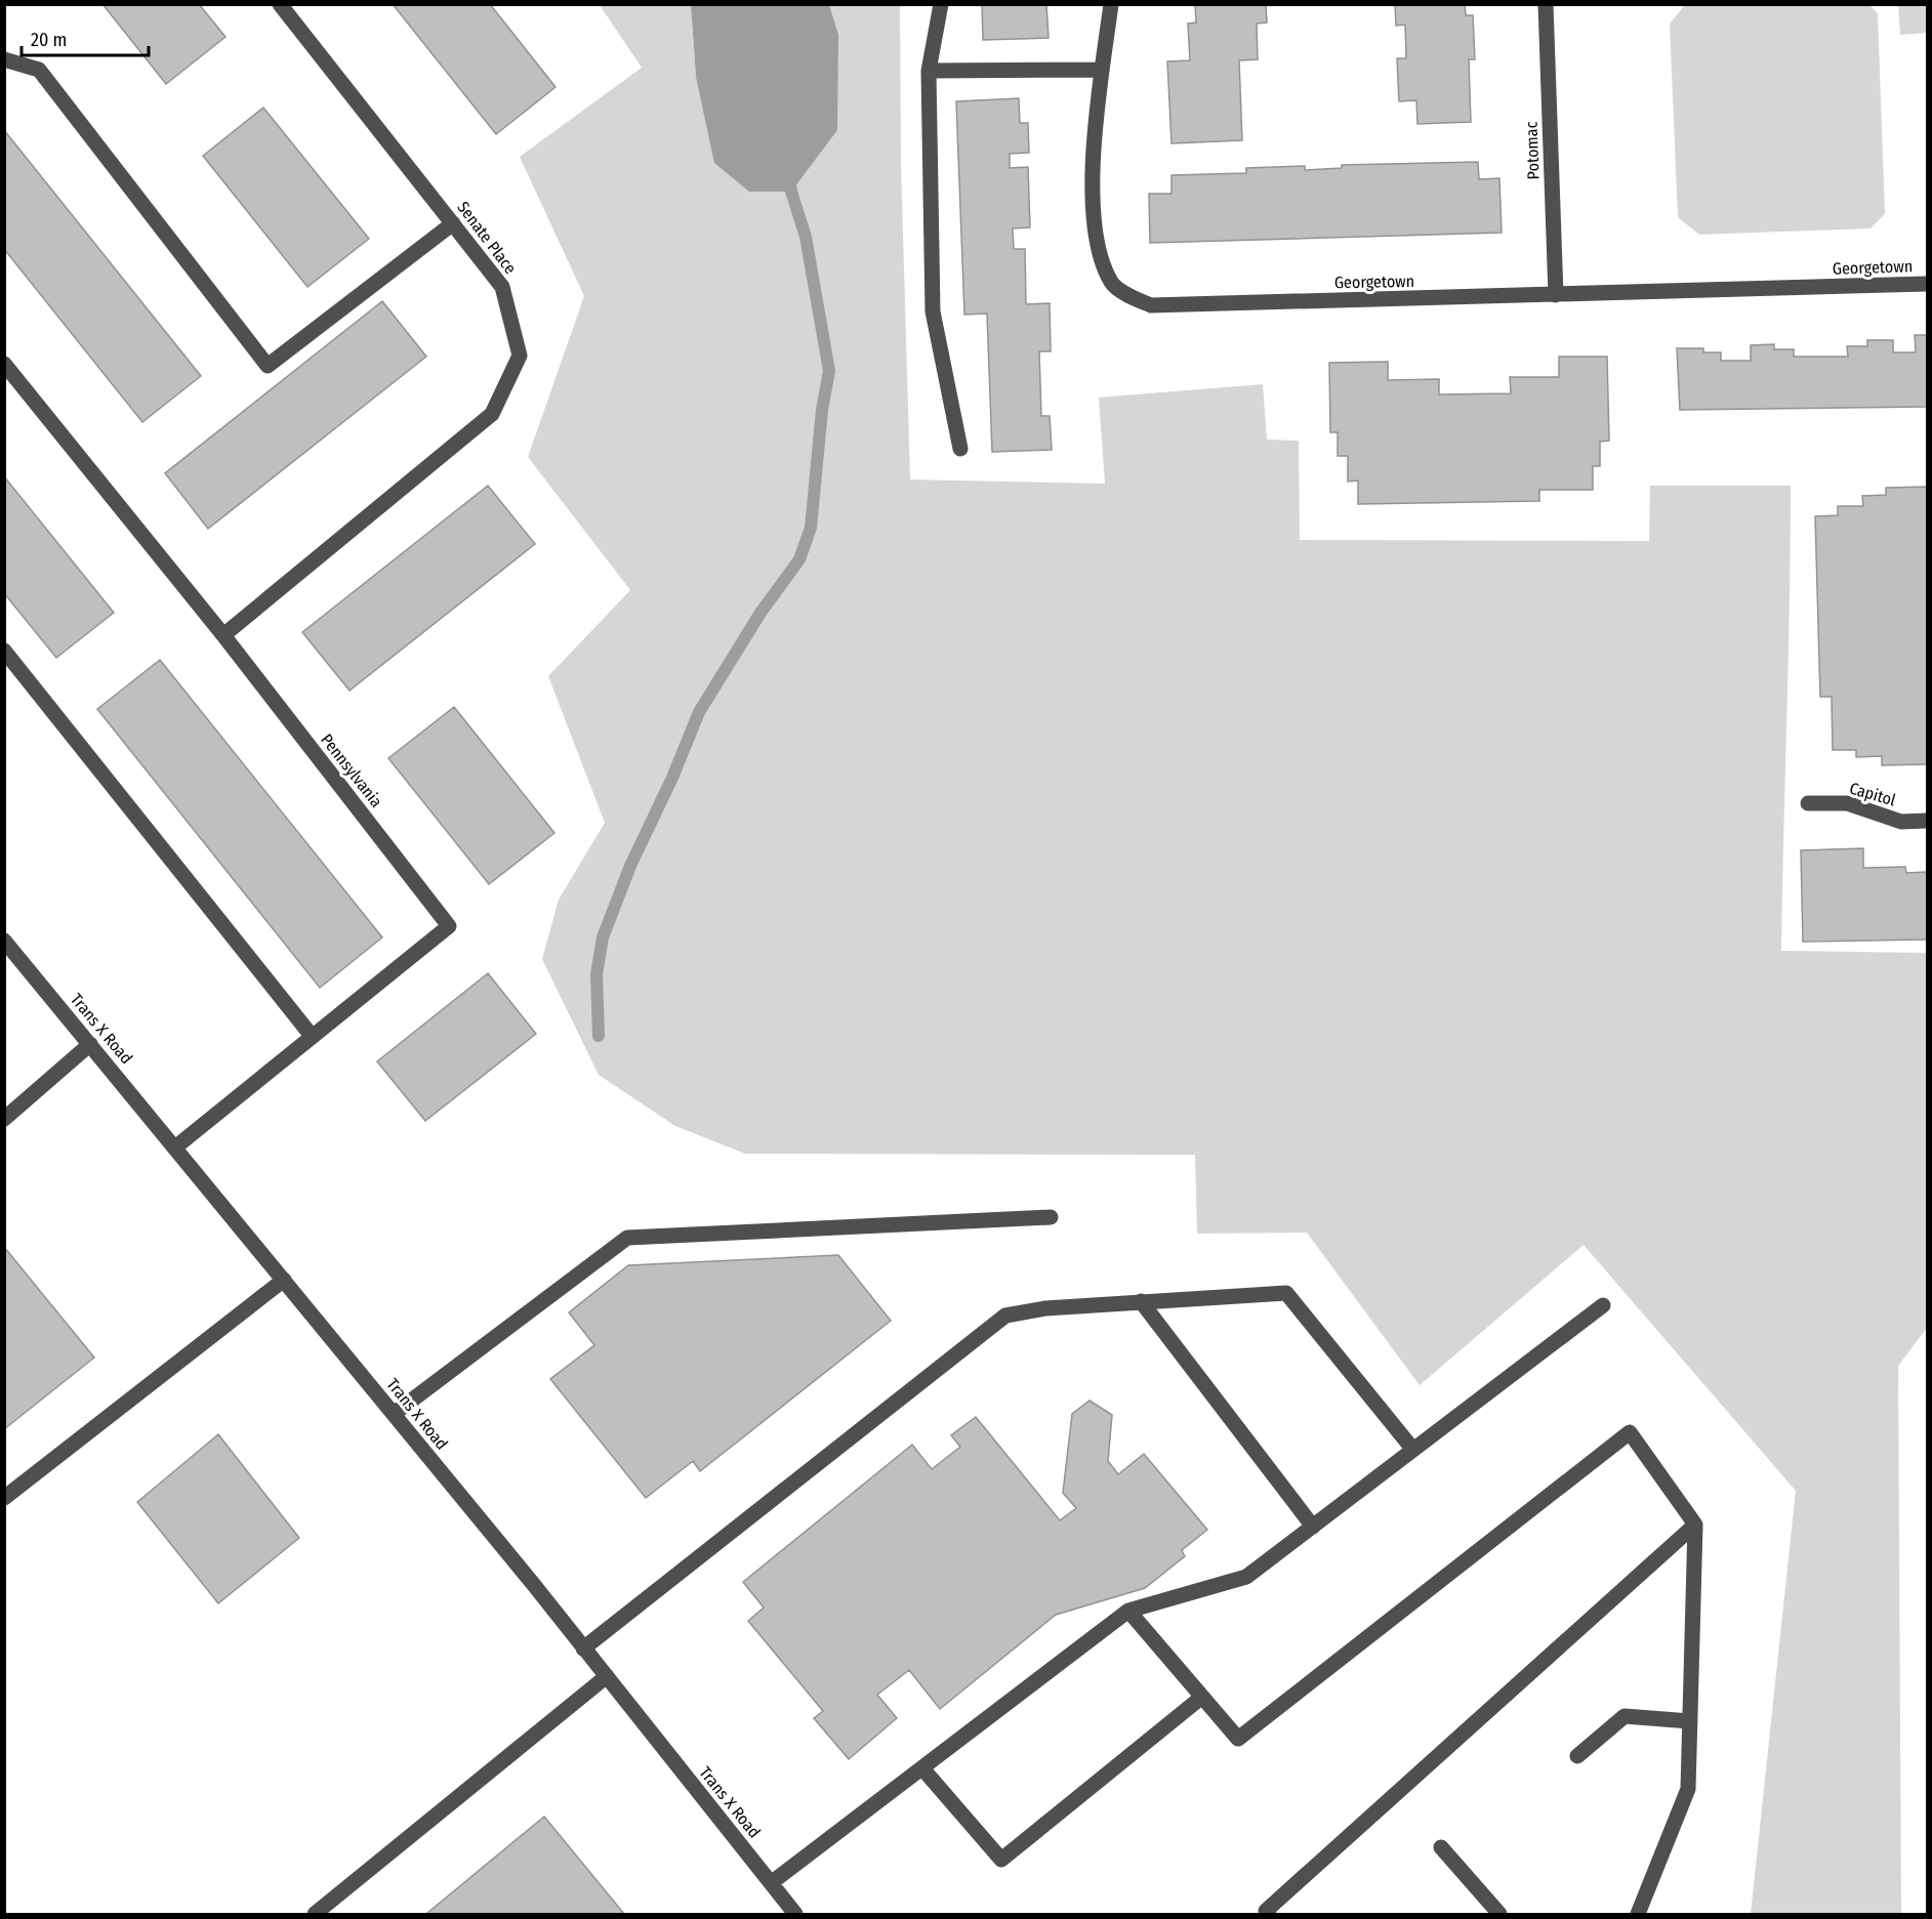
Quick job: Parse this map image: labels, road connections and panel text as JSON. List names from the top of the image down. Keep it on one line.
{"streets":{"street":["Potomac","Senate Place","Georgetown","Pennsylvania","Capitol","Trans X Road"]},"crossings":[["Potomac","Georgetown"],["Senate Place","Pennsylvania"],["Pennsylvania","Trans X Road"]],"scale_bar":"20 m"}
